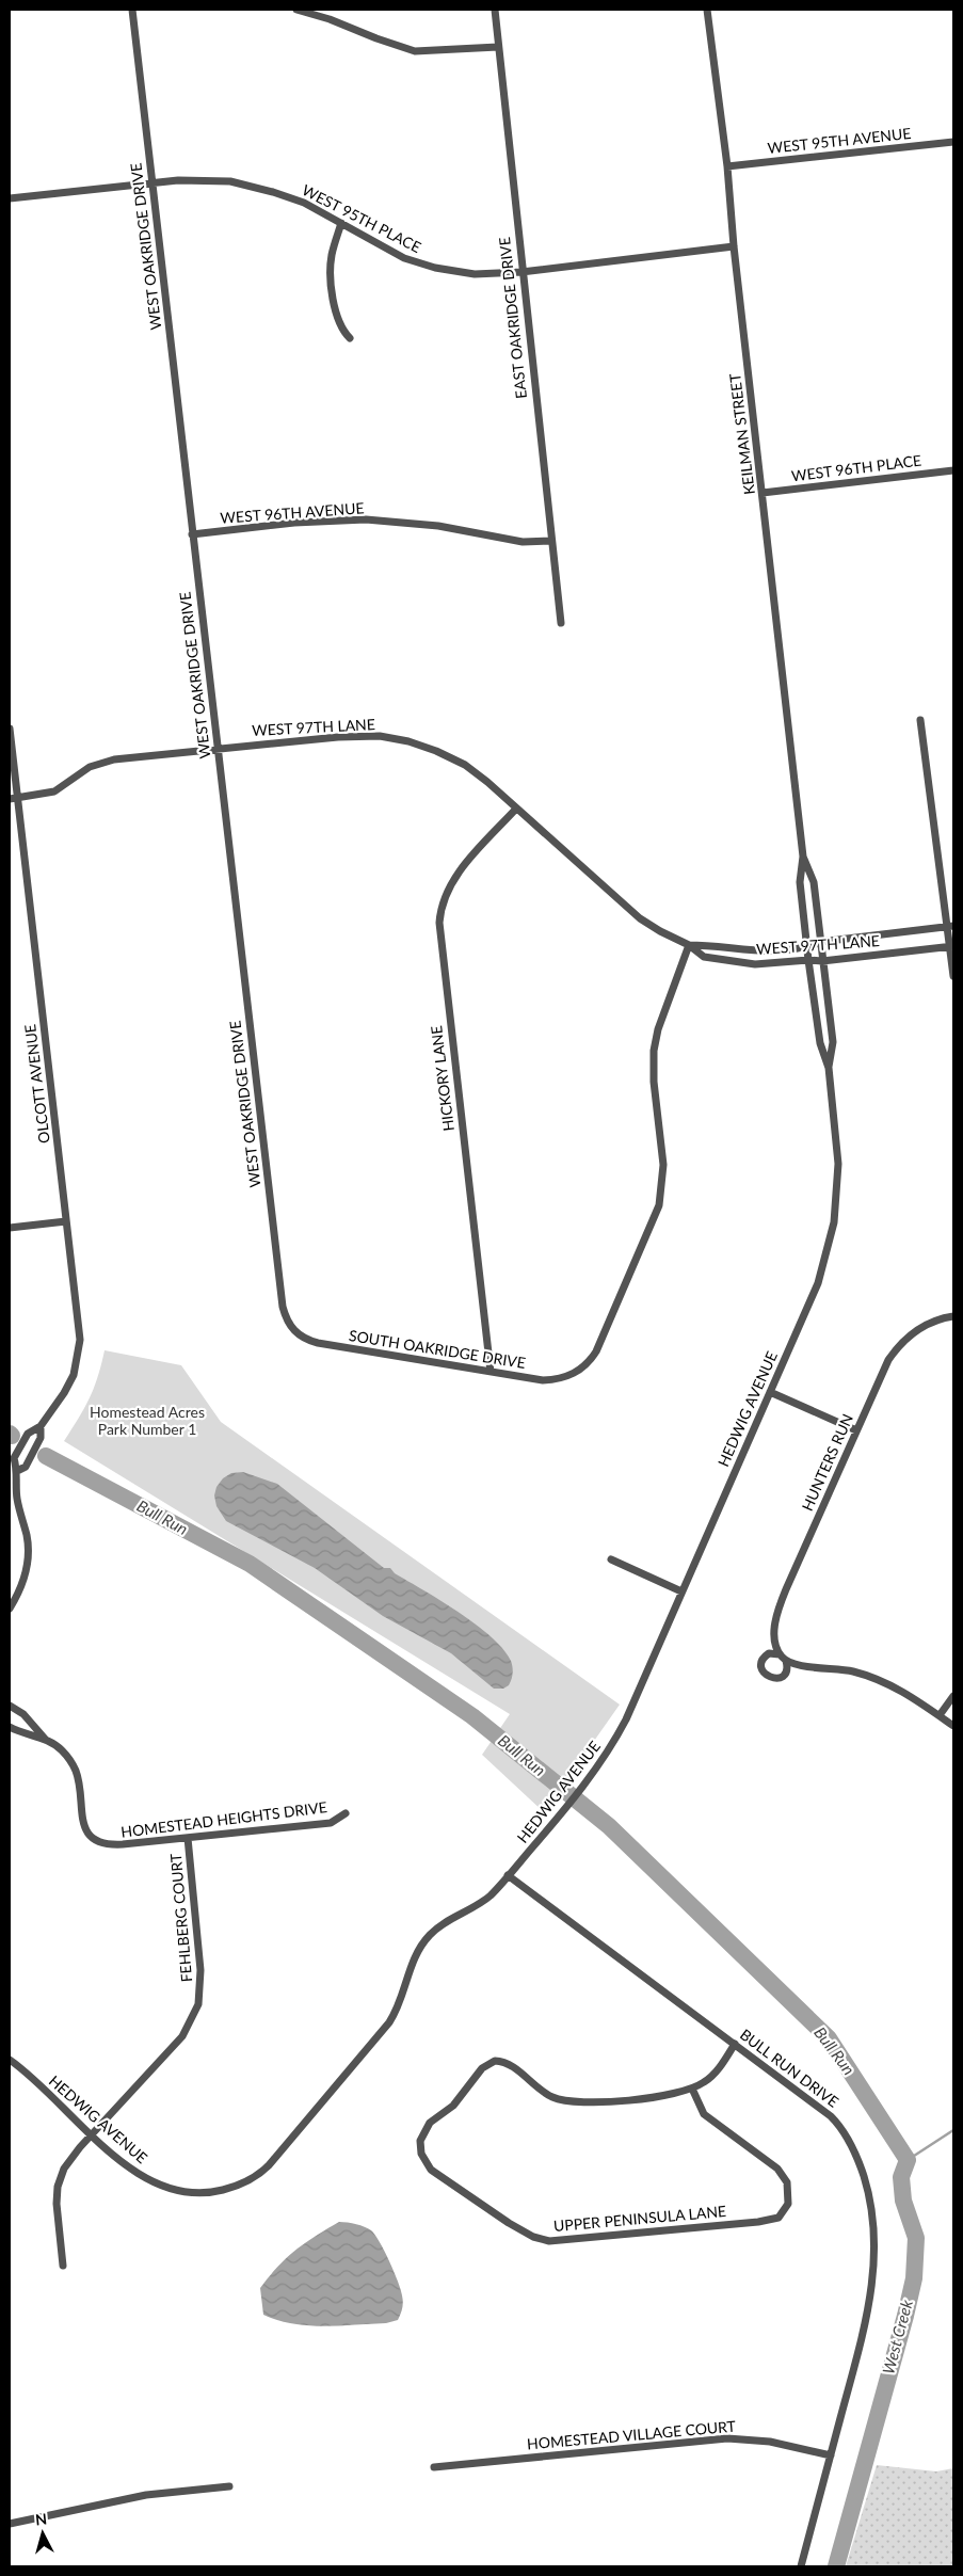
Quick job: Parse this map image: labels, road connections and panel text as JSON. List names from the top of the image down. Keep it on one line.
{"streets":{"street":["WEST 95TH AVENUE","WEST 95TH PLACE","WEST OAKRIDGE DRIVE","EAST OAKRIDGE DRIVE","KEILMAN STREET","WEST 96TH PLACE","WEST 96TH AVENUE","WEST 97TH LANE","HICKORY LANE","OLCOTT AVENUE","SOUTH OAKRIDGE DRIVE","HEDWIG AVENUE","HUNTERS RUN","HOMESTEAD HEIGHTS DRIVE","FEHLBERG COURT","BULL RUN DRIVE","UPPER PENINSULA LANE","HOMESTEAD VILLAGE COURT"]},"crossings":[["WEST 95TH AVENUE","KEILMAN STREET"],["WEST 95TH PLACE","WEST OAKRIDGE DRIVE"],["WEST 95TH PLACE","EAST OAKRIDGE DRIVE"],["WEST 95TH PLACE","KEILMAN STREET"],["WEST OAKRIDGE DRIVE","WEST 96TH AVENUE"],["WEST OAKRIDGE DRIVE","WEST 97TH LANE"],["WEST OAKRIDGE DRIVE","SOUTH OAKRIDGE DRIVE"],["EAST OAKRIDGE DRIVE","WEST 96TH AVENUE"],["KEILMAN STREET","WEST 96TH PLACE"],["KEILMAN STREET","WEST 97TH LANE"],["KEILMAN STREET","HEDWIG AVENUE"],["WEST 97TH LANE","HICKORY LANE"],["WEST 97TH LANE","OLCOTT AVENUE"],["WEST 97TH LANE","SOUTH OAKRIDGE DRIVE"],["WEST 97TH LANE","HEDWIG AVENUE"],["HICKORY LANE","SOUTH OAKRIDGE DRIVE"],["HEDWIG AVENUE","FEHLBERG COURT"],["HEDWIG AVENUE","BULL RUN DRIVE"],["HOMESTEAD HEIGHTS DRIVE","FEHLBERG COURT"],["BULL RUN DRIVE","HOMESTEAD VILLAGE COURT"]],"water":["Bull Run","West Creek"],"parks":["Homestead Acres Park Number 1"],"north":"top"}
